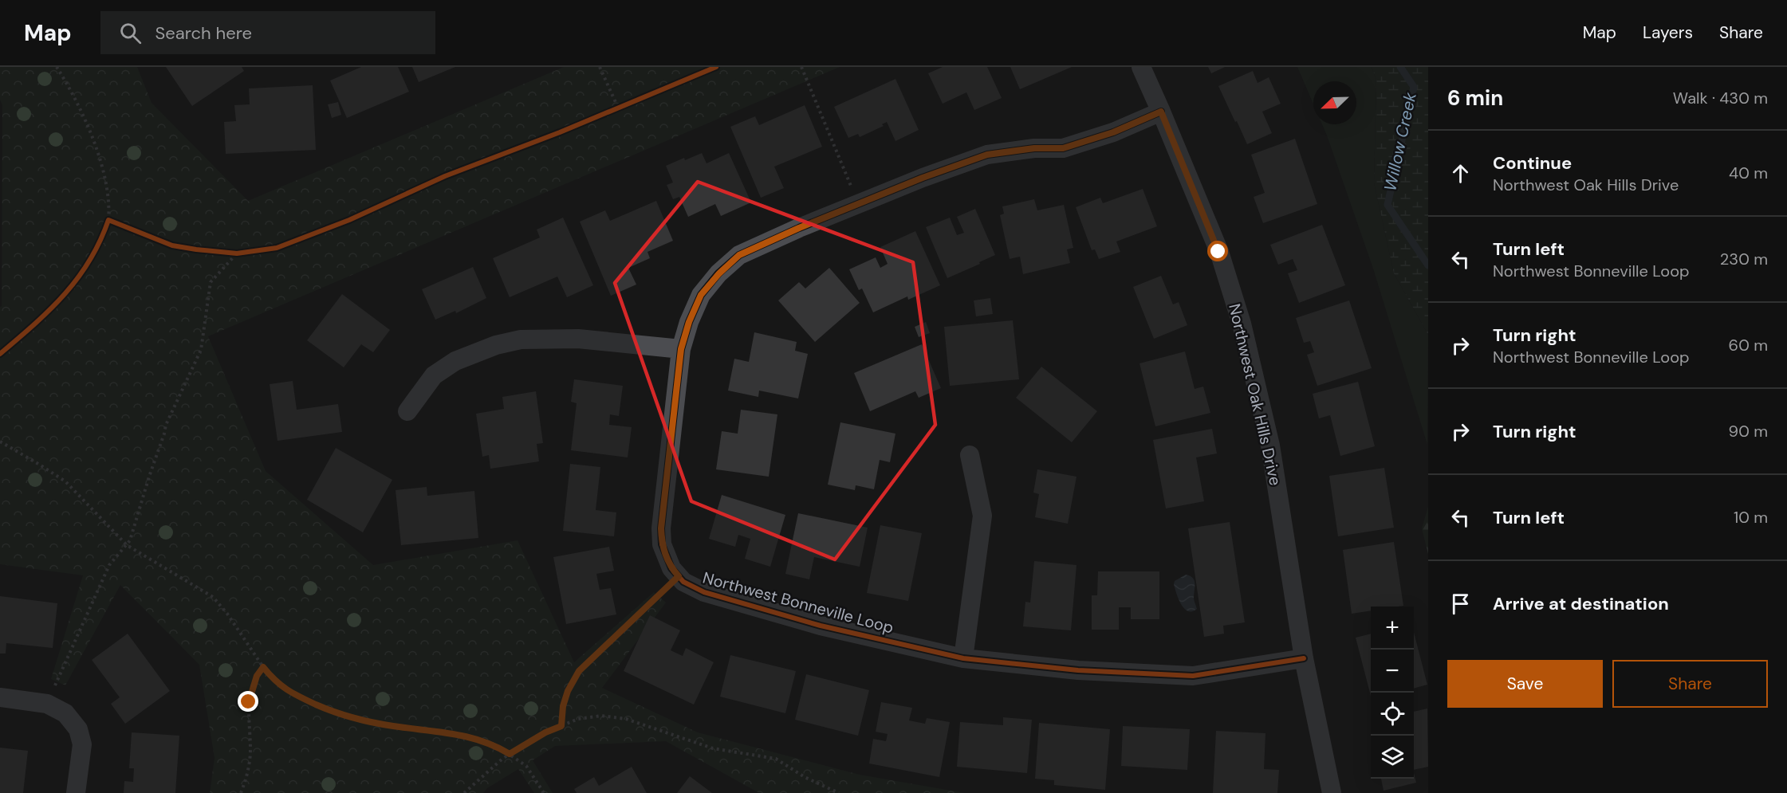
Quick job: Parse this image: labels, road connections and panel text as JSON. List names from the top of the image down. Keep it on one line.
{"streets":{"street":["Northwest Oak Hills Drive","Northwest Bonneville Loop"]},"crossings":[["Northwest Oak Hills Drive","Northwest Bonneville Loop"]],"water":["Willow Creek"],"north":"bottom left","page":{"header":"Map","search":"Search here","nav":["Map","Layers","Share"],"heading":["6 min","Walk · 430 m"],"list":[["Continue","Northwest Oak Hills Drive","40 m"],["Turn left","Northwest Bonneville Loop","230 m"],["Turn right","Northwest Bonneville Loop","60 m"],["Turn right","90 m"],["Turn left","10 m"],"Arrive at destination"],"map_buttons":["+","−"],"buttons":["Save","Share"]}}
